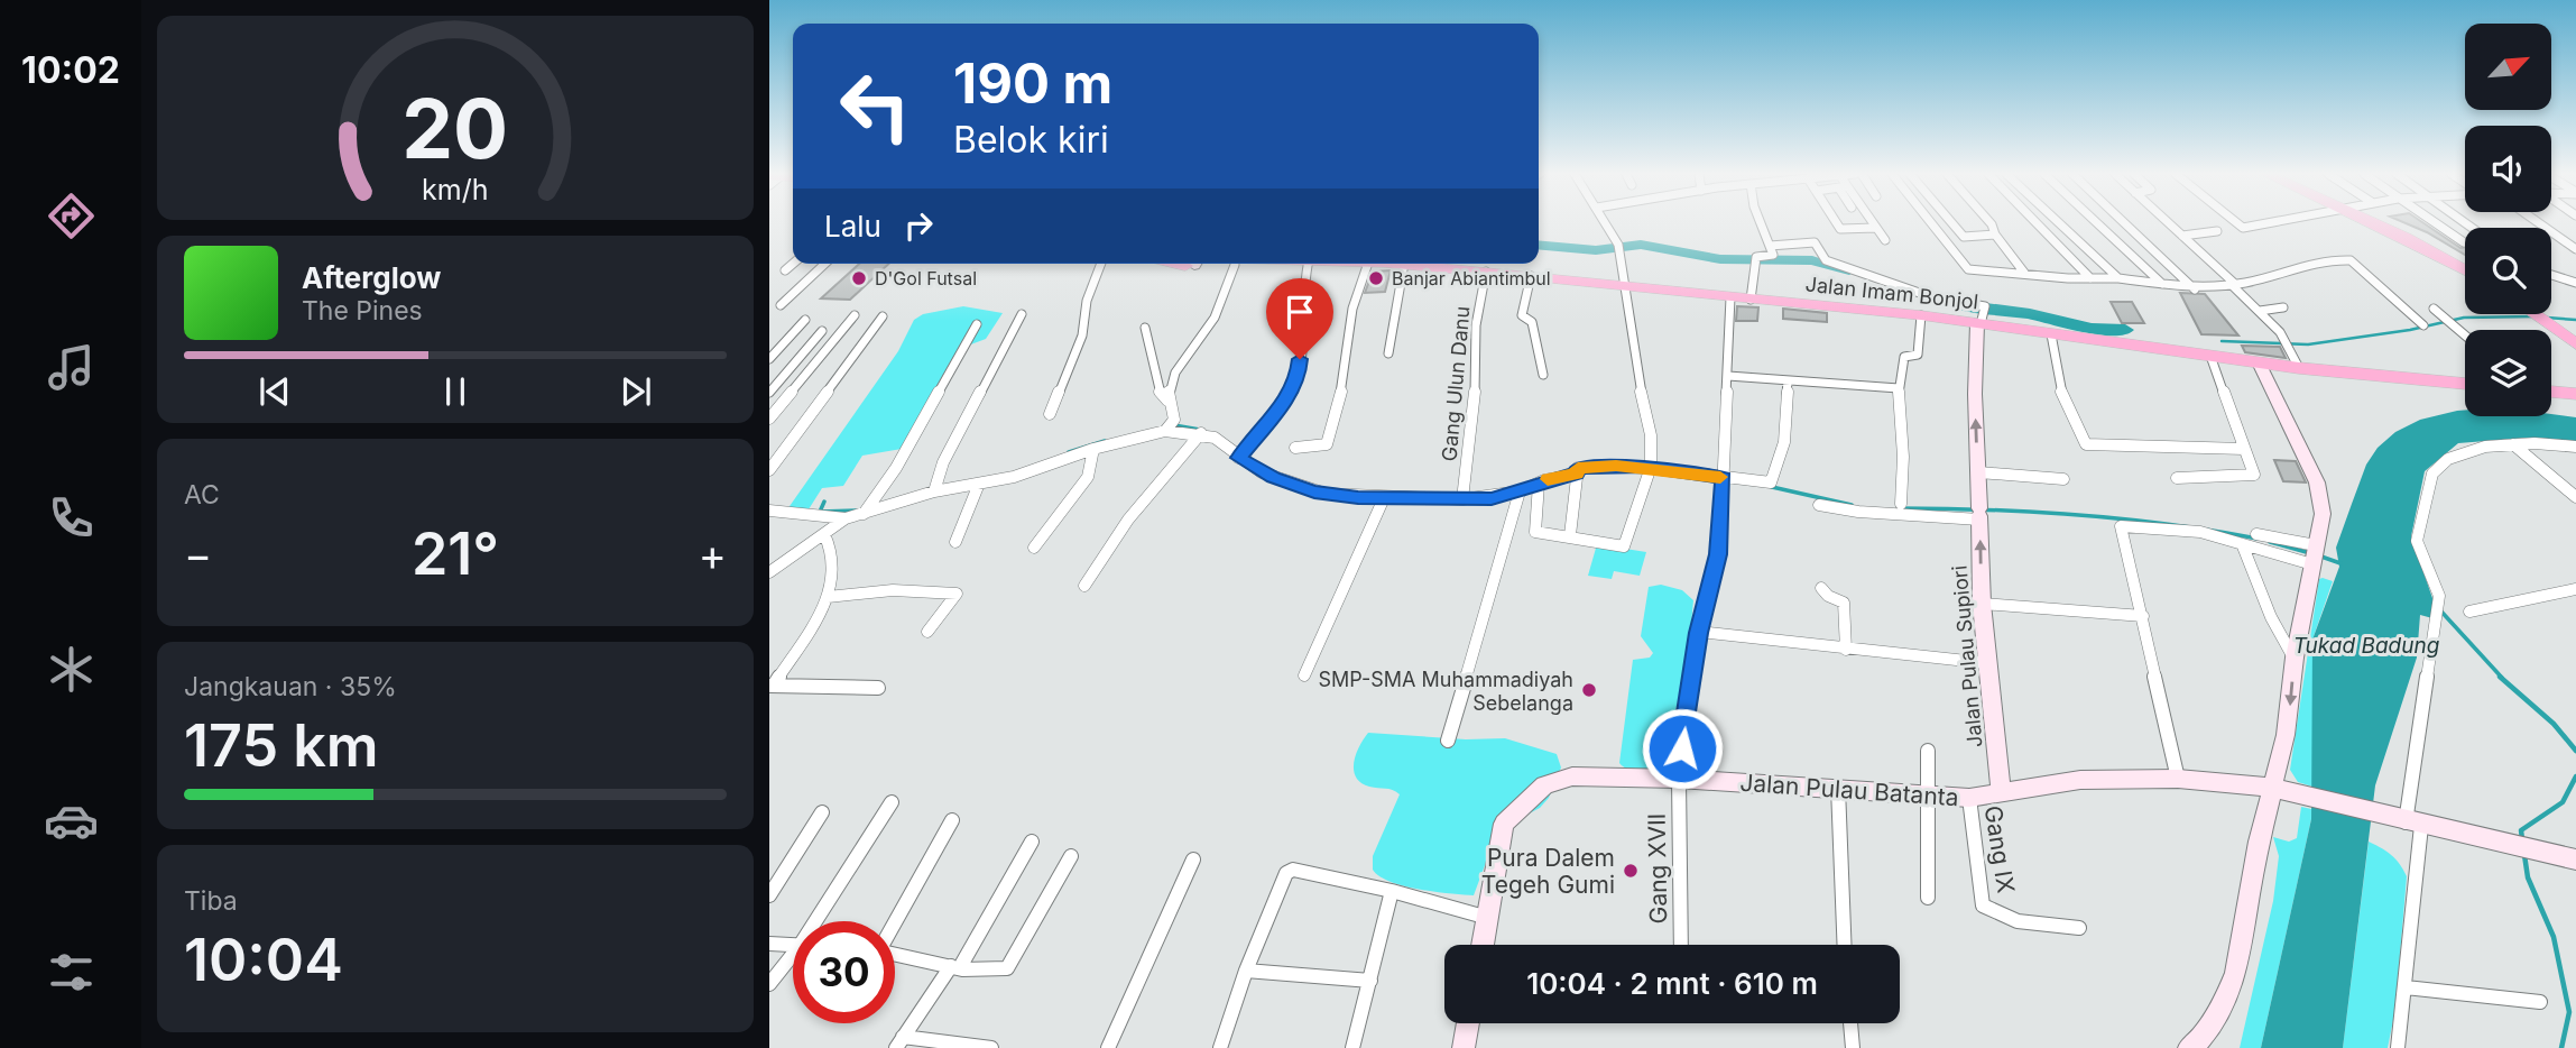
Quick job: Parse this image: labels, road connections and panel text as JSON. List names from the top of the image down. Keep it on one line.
{"streets":{"highway":["Jalan Imam Bonjol"],"street":["Gang Ulun Danu","Jalan Pulau Supiori","Jalan Pulau Batanta","Gang IX","Gang XVII"]},"crossings":[["Jalan Imam Bonjol","Gang Ulun Danu"],["Jalan Imam Bonjol","Jalan Pulau Supiori"],["Jalan Imam Bonjol","Gang XVII"],["Jalan Pulau Supiori","Jalan Pulau Batanta"],["Jalan Pulau Batanta","Gang IX"],["Jalan Pulau Batanta","Gang XVII"]],"water":["Tukad Badung"],"places":["D'Gol Futsal","Banjar Abiantimbul","SMP-SMA Muhammadiyah Sebelanga","Pura Dalem Tegeh Gumi"],"north":"top right","page":{"tabs":"10:02","turn":["190 m","Belok kiri"],"then":"Lalu","song":["Afterglow","The Pines"],"tile":["AC",["Jangkauan · 35%","175 km"],["Tiba","10:04"]],"heat":["−","21°","+"],"limit":"30","trip":"10:04 · 2 mnt · 610 m","gauge":["20","km/h"]}}
